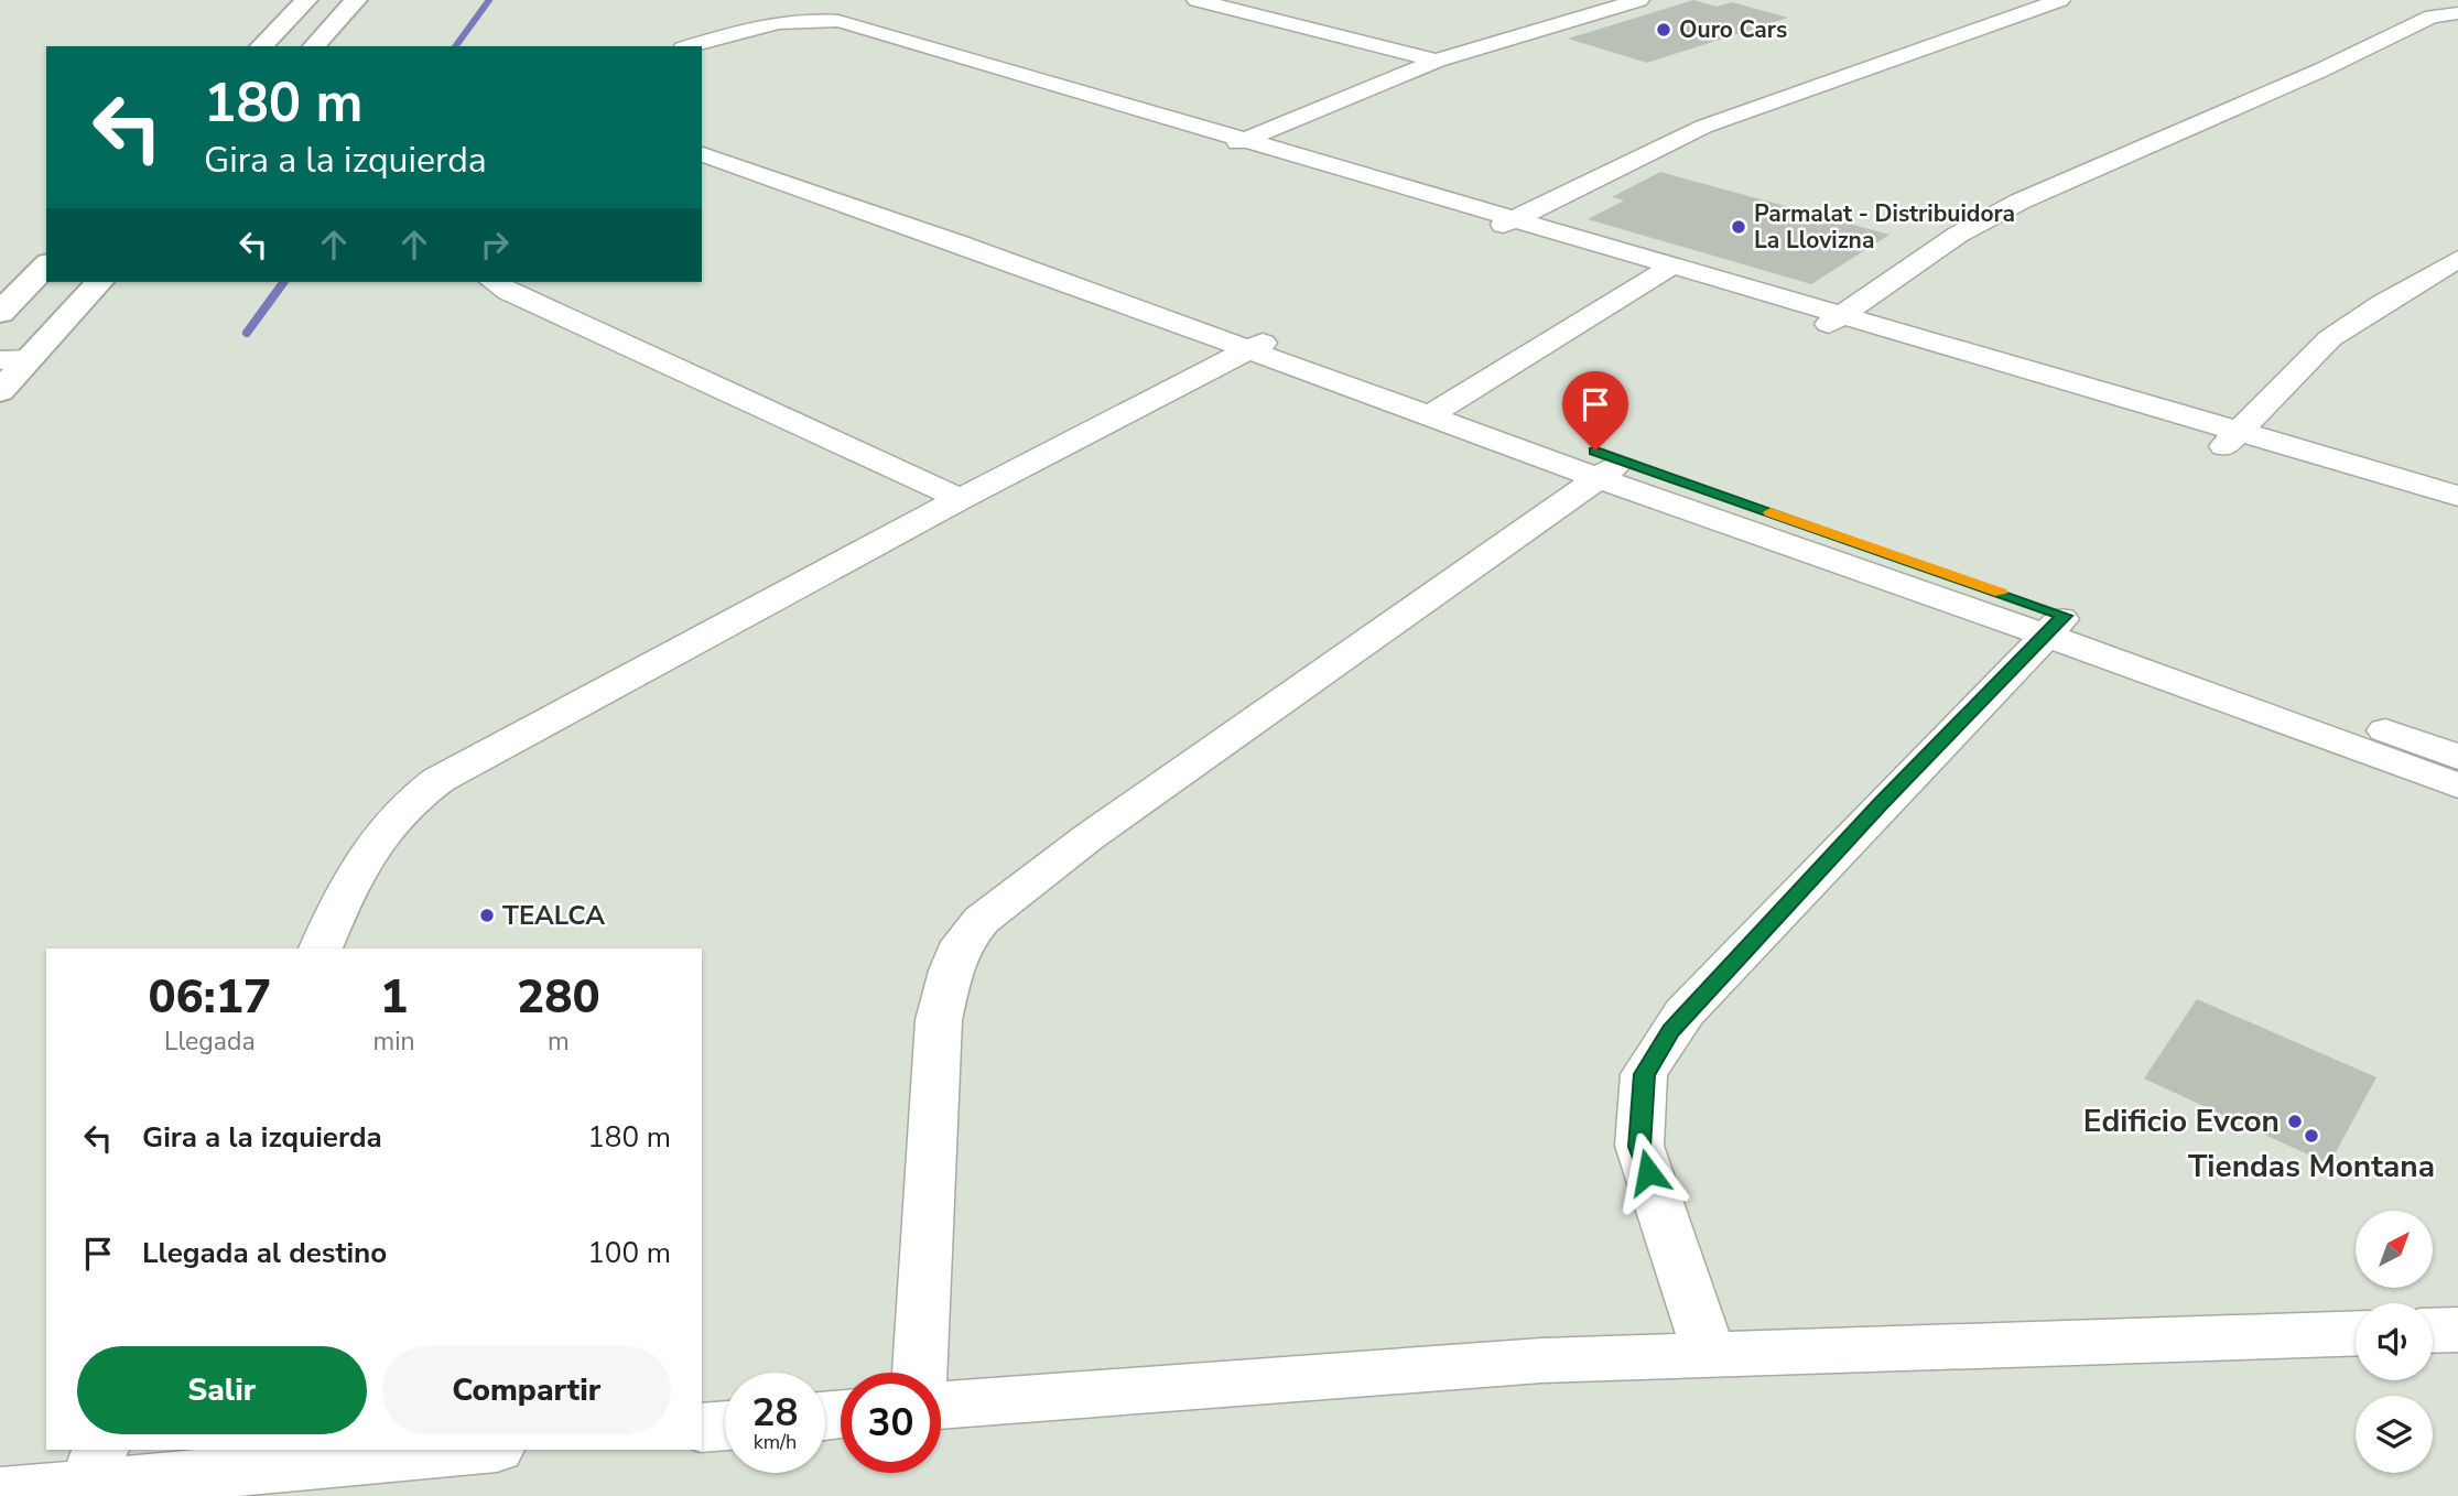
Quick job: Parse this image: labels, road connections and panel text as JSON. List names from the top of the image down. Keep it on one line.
{"places":["Ouro Cars","Parmalat - Distribuidora La Llovizna","TEALCA","Edificio Evcon","Tiendas Montana"],"north":"top right","page":{"turn":["180 m","Gira a la izquierda"],"eta":["06:17","Llegada","1","min","280","m"],"list":[{"name":"Gira a la izquierda","value":"180 m"},{"name":"Llegada al destino","value":"100 m"}],"buttons":["Salir","Compartir"],"speed":"28 km/h","limit":"30"}}
